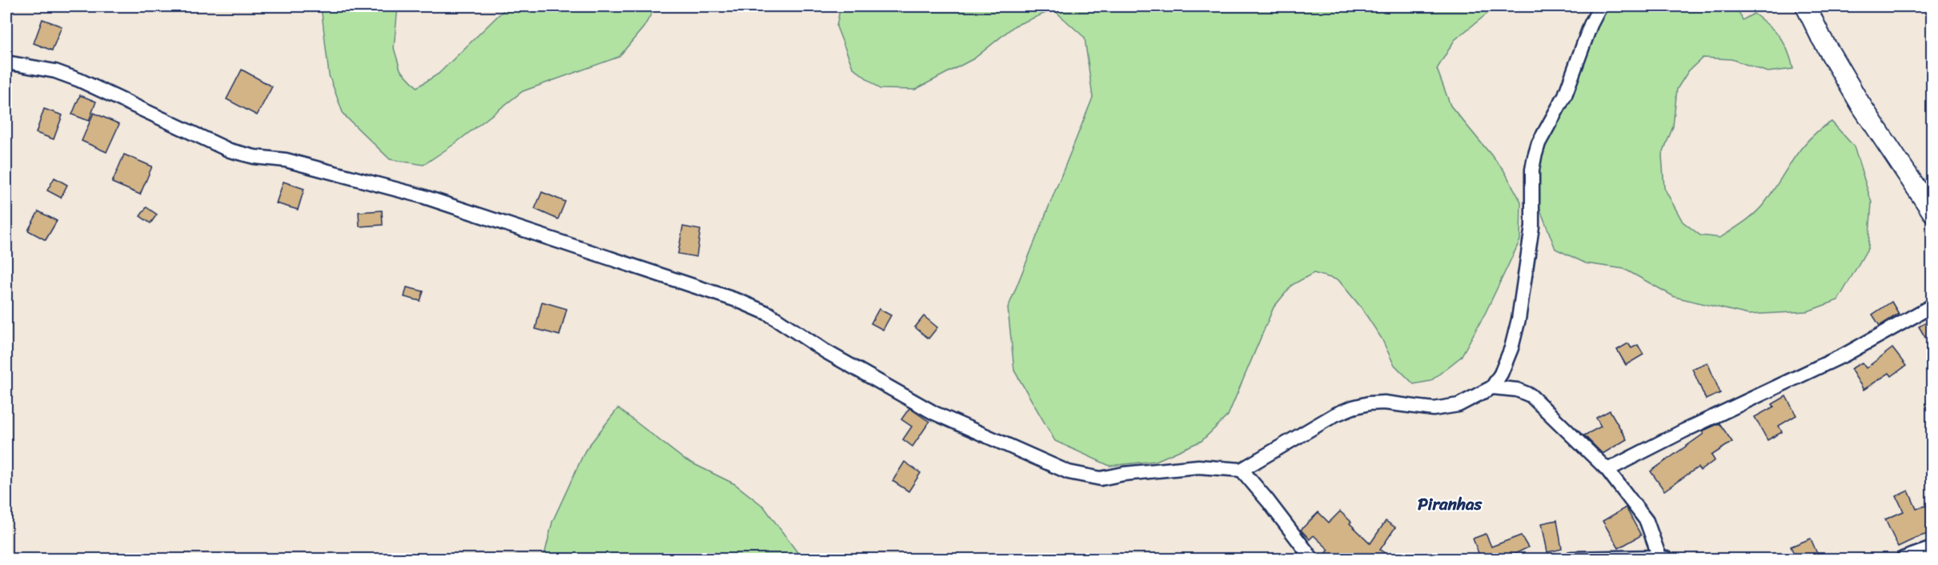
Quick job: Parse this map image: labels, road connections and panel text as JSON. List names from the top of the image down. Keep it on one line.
{"districts":["Piranhas"]}
